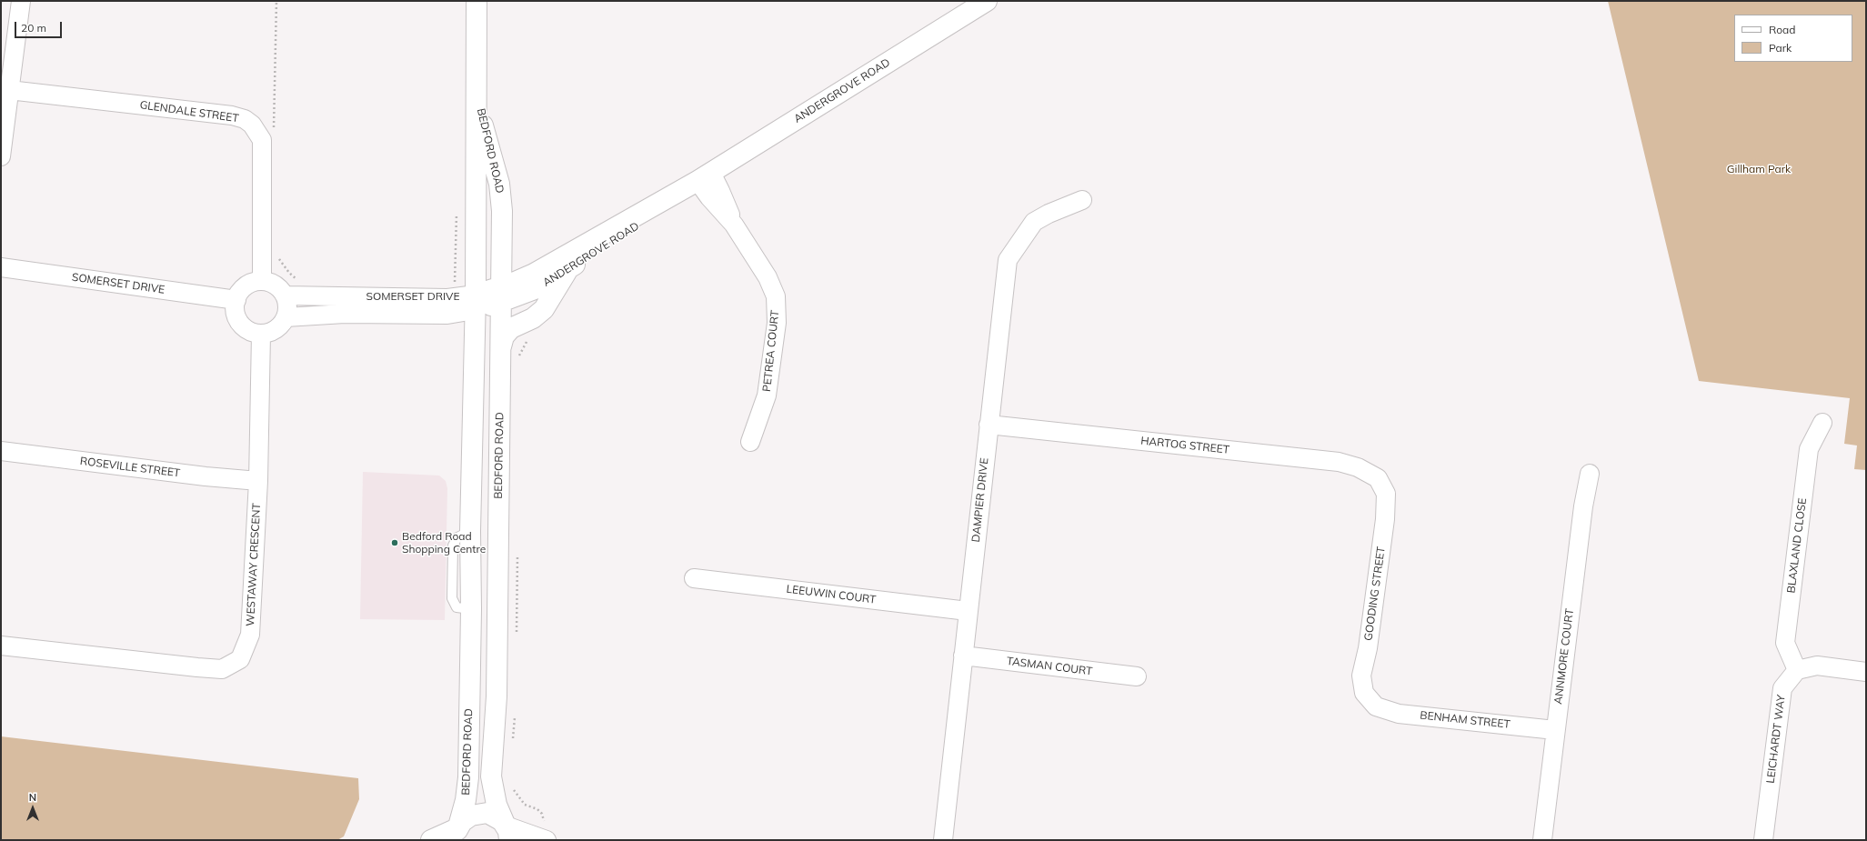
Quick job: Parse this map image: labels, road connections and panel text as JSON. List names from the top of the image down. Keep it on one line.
{"streets":{"street":["ANDERGROVE ROAD","GLENDALE STREET","BEDFORD ROAD","SOMERSET DRIVE","PETREA COURT","HARTOG STREET","ROSEVILLE STREET","DAMPIER DRIVE","BLAXLAND CLOSE","WESTAWAY CRESCENT","GOODING STREET","LEEUWIN COURT","ANNMORE COURT","TASMAN COURT","BENHAM STREET","LEICHARDT WAY"]},"crossings":[["ANDERGROVE ROAD","BEDFORD ROAD"],["ANDERGROVE ROAD","SOMERSET DRIVE"],["ANDERGROVE ROAD","PETREA COURT"],["GLENDALE STREET","SOMERSET DRIVE"],["GLENDALE STREET","WESTAWAY CRESCENT"],["BEDFORD ROAD","SOMERSET DRIVE"],["SOMERSET DRIVE","WESTAWAY CRESCENT"],["HARTOG STREET","DAMPIER DRIVE"],["HARTOG STREET","GOODING STREET"],["ROSEVILLE STREET","WESTAWAY CRESCENT"],["DAMPIER DRIVE","LEEUWIN COURT"],["DAMPIER DRIVE","TASMAN COURT"],["BLAXLAND CLOSE","LEICHARDT WAY"],["GOODING STREET","BENHAM STREET"],["ANNMORE COURT","BENHAM STREET"]],"parks":["Gillham Park"],"places":["Bedford Road Shopping Centre"],"legend":["Road","Park"],"scale_bar":"20 m","north":"top"}
